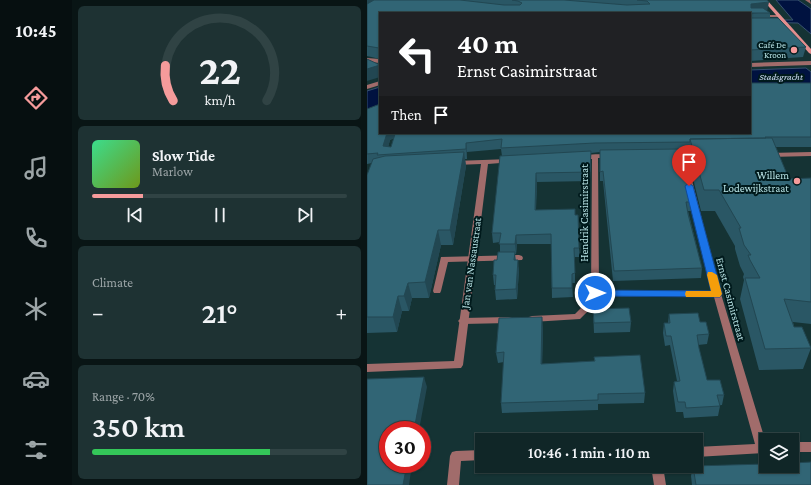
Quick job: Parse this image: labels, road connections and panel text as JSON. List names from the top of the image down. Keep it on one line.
{"streets":{"street":["Hendrik Casimirstraat","Jan van Nassaustraat","Ernst Casimirstraat"]},"water":["Stadsgracht"],"places":["Café De Kroon","Willem Lodewijkstraat"],"page":{"tabs":"10:45","turn":["40 m","Ernst Casimirstraat"],"then":"Then","song":["Slow Tide","Marlow"],"tile":["Climate",["Range · 70%","350 km"]],"heat":["−","21°","+"],"limit":"30","trip":"10:46 · 1 min · 110 m","gauge":["22","km/h"]}}
